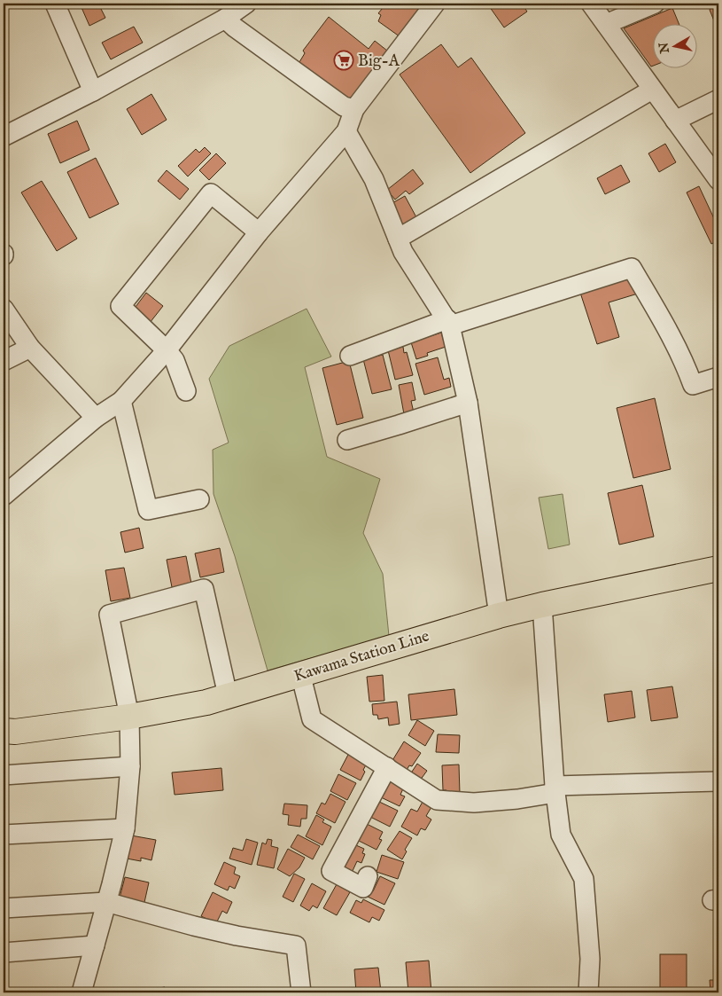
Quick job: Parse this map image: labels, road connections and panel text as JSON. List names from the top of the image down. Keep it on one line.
{"streets":{"main road":["Kawama Station Line"]},"places":{"supermarket":["Big-A"]},"north":"left"}
